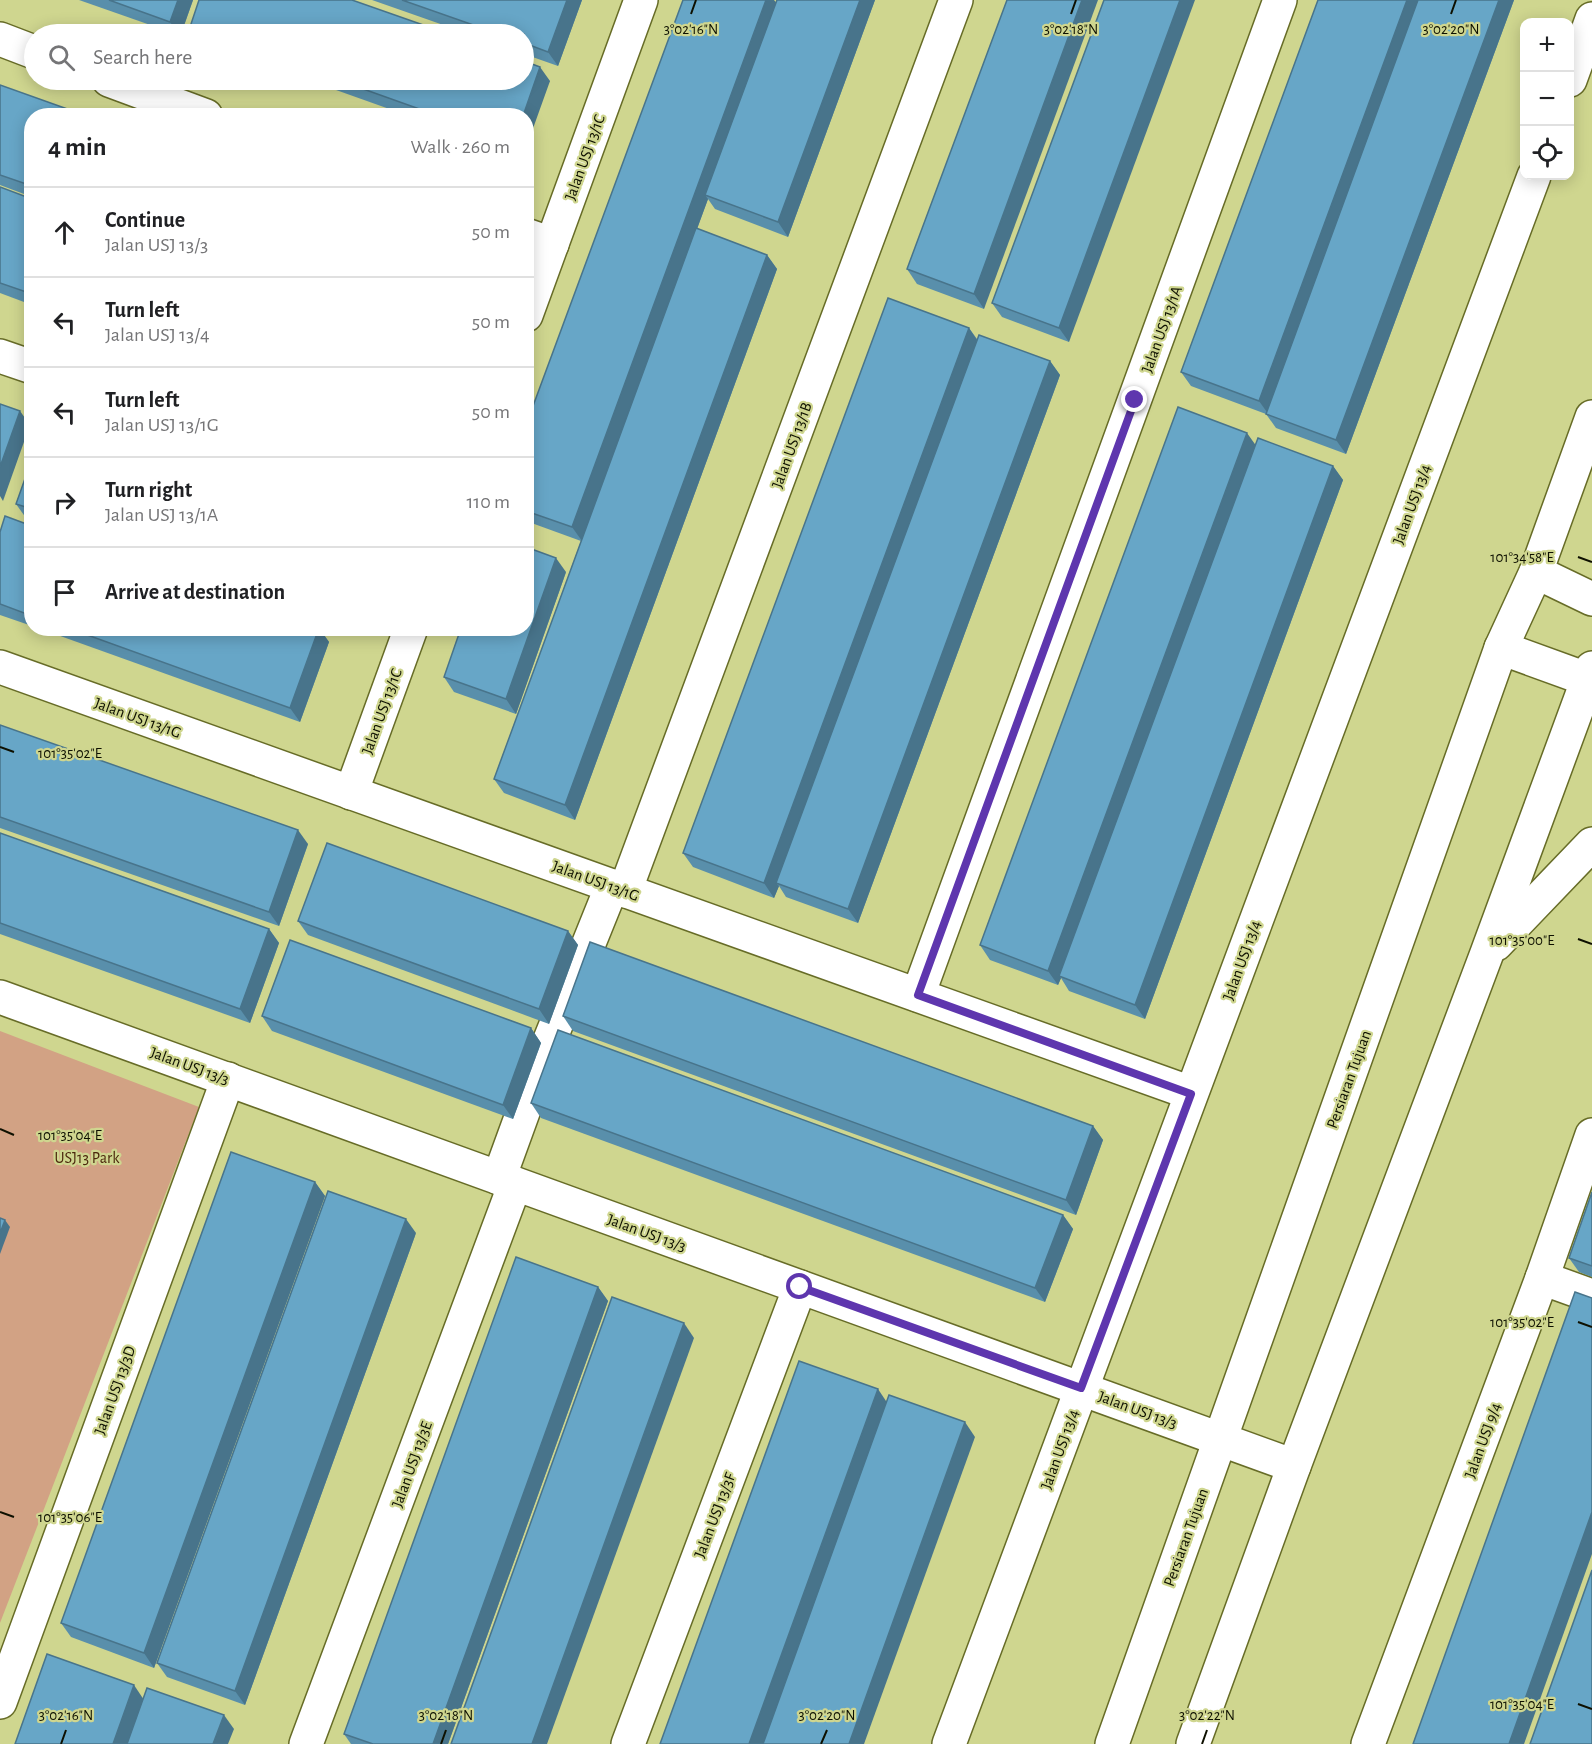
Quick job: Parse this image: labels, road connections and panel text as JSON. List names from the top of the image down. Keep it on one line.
{"streets":{"street":["Jalan USJ 13/1C","Jalan USJ 13/1A","Jalan USJ 13/1B","Jalan USJ 13/4","Jalan USJ 13/1G","Jalan USJ 13/3","Persiaran Tujuan","Jalan USJ 13/3D","Jalan USJ 9/4","Jalan USJ 13/3E","Jalan USJ 13/3F"]},"crossings":[["Jalan USJ 13/1C","Jalan USJ 13/1G"],["Jalan USJ 13/1A","Jalan USJ 13/1G"],["Jalan USJ 13/1B","Jalan USJ 13/1G"],["Jalan USJ 13/1B","Jalan USJ 13/3"],["Jalan USJ 13/1B","Jalan USJ 13/3E"],["Jalan USJ 13/4","Jalan USJ 13/1G"],["Jalan USJ 13/4","Jalan USJ 13/3"],["Jalan USJ 13/3","Persiaran Tujuan"],["Jalan USJ 13/3","Jalan USJ 13/3D"],["Jalan USJ 13/3","Jalan USJ 13/3E"],["Jalan USJ 13/3","Jalan USJ 13/3F"]],"parks":["USJ13 Park"],"page":{"map_buttons":["+","−"],"search":"Search here","heading":["4 min","Walk · 260 m"],"list":[["Continue","Jalan USJ 13/3","50 m"],["Turn left","Jalan USJ 13/4","50 m"],["Turn left","Jalan USJ 13/1G","50 m"],["Turn right","Jalan USJ 13/1A","110 m"],"Arrive at destination"]},"coordinates":["3°02'16\"N","3°02'18\"N","3°02'20\"N","101°34'58\"E","101°35'02\"E","101°35'00\"E","101°35'04\"E","101°35'06\"E","3°02'22\"N"]}
